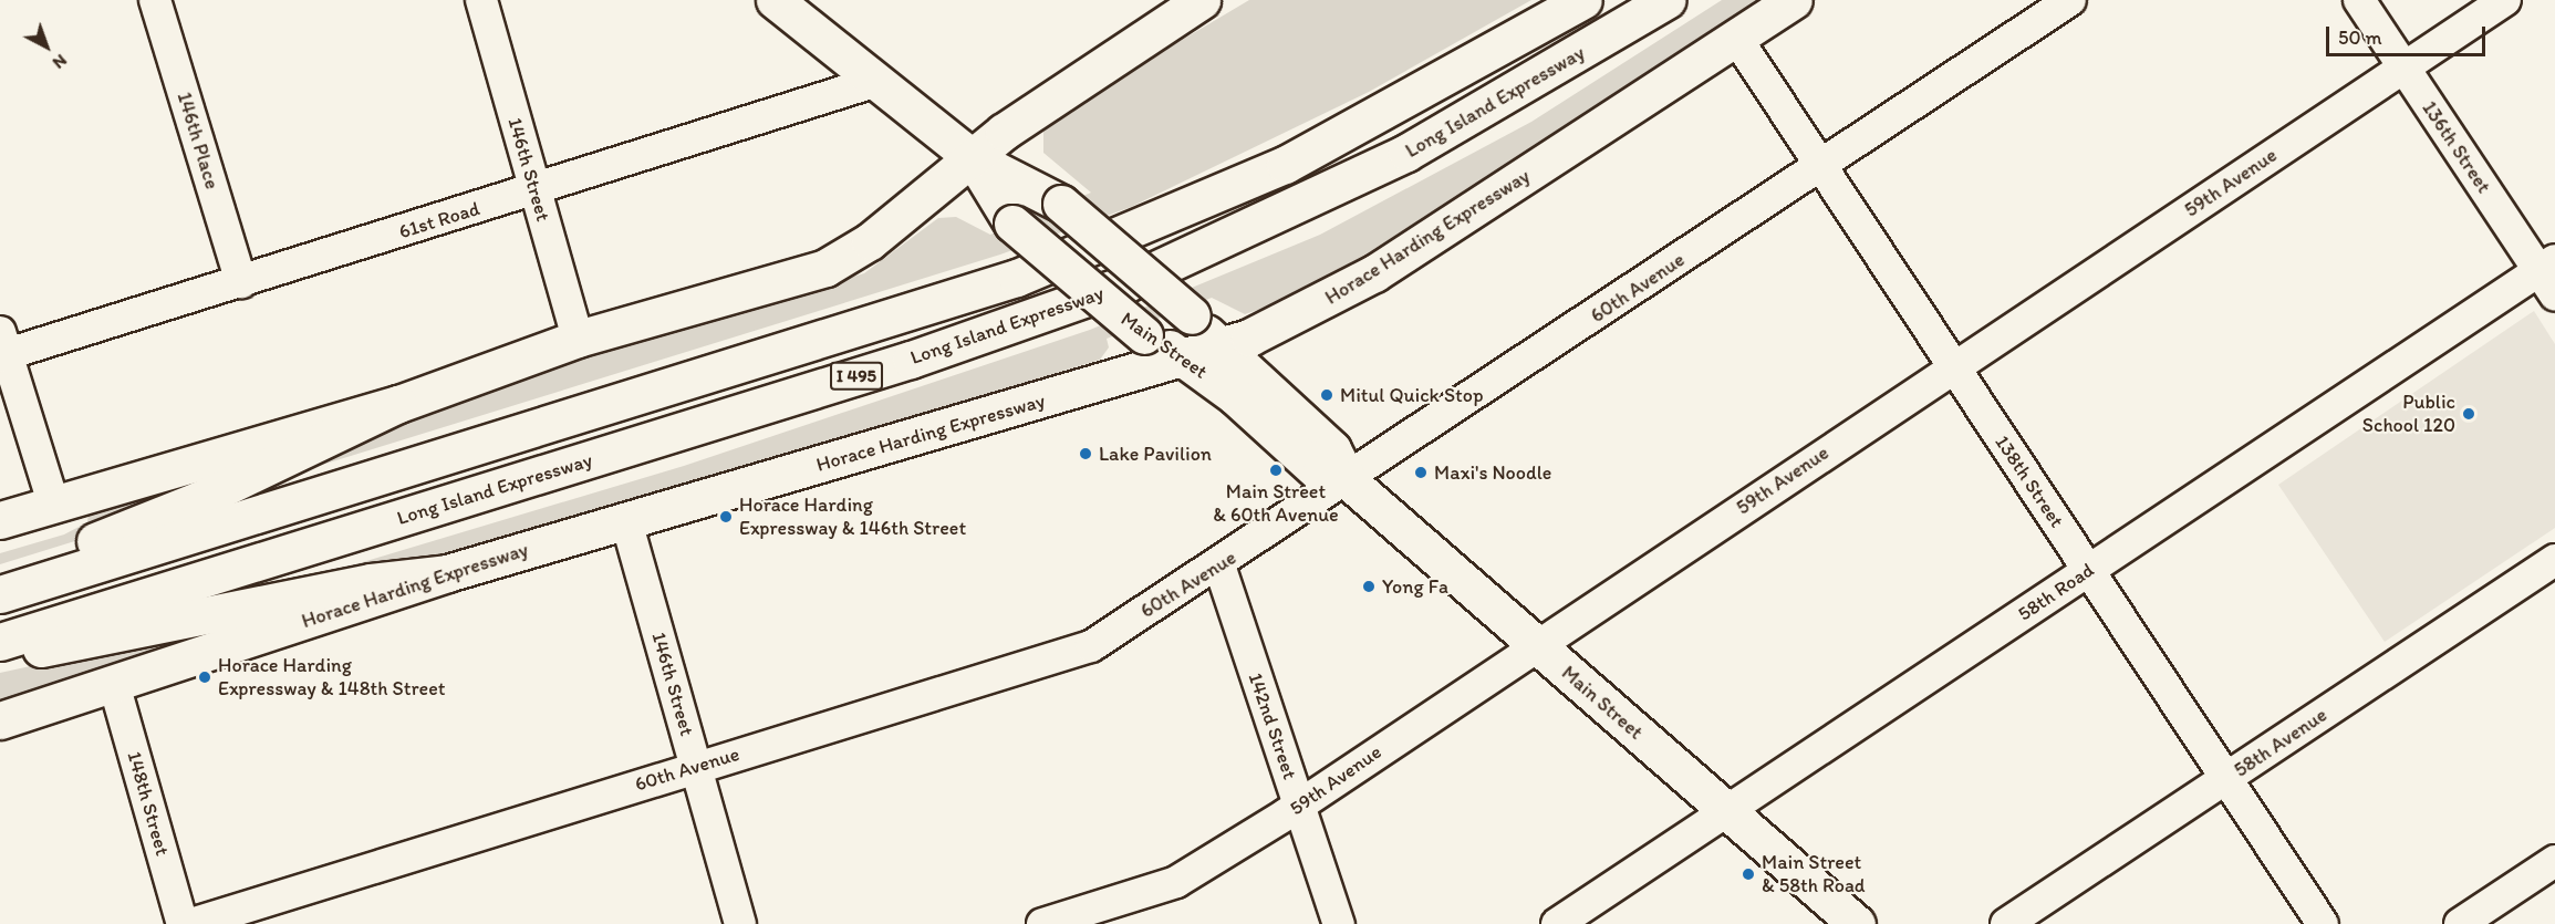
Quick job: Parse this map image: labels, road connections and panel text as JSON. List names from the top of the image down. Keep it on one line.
{"streets":{"main road":["Long Island Expressway","Horace Harding Expressway","Main Street","I 495"],"street":["146th Place","136th Street","146th Street","59th Avenue","61st Road","60th Avenue","138th Street","58th Road","142nd Street","58th Avenue","148th Street"]},"crossings":[["146th Place","61st Road"],["136th Street","59th Avenue"],["136th Street","58th Road"],["146th Street","61st Road"],["146th Street","Horace Harding Expressway"],["146th Street","60th Avenue"],["59th Avenue","Main Street"],["59th Avenue","138th Street"],["59th Avenue","142nd Street"],["61st Road","Main Street"],["Horace Harding Expressway","Main Street"],["Horace Harding Expressway","138th Street"],["Horace Harding Expressway","148th Street"],["60th Avenue","Main Street"],["60th Avenue","138th Street"],["60th Avenue","142nd Street"],["Main Street","58th Road"],["138th Street","58th Road"],["138th Street","58th Avenue"]],"places":["Mitul Quick Stop","Public School 120","Lake Pavilion","Main Street & 60th Avenue","Maxi's Noodle","Horace Harding Expressway & 146th Street","Yong Fa","Horace Harding Expressway & 148th Street","Main Street & 58th Road"],"scale_bar":"50 m","north":"bottom right"}
